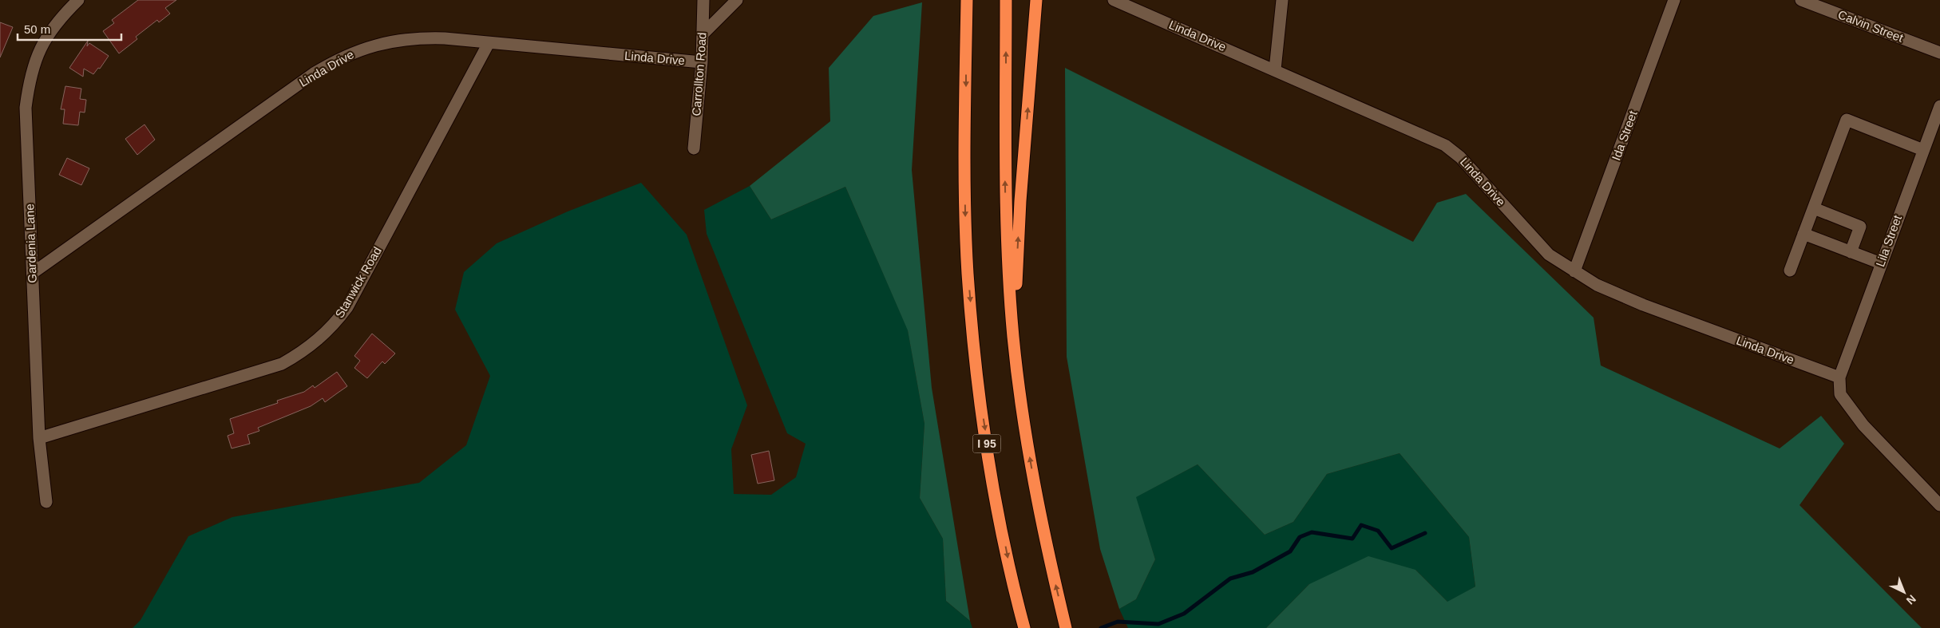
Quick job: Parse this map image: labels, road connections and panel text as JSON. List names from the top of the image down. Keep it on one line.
{"streets":{"highway":["I 95"],"street":["Calvin Street","Linda Drive","Carrollton Road","Ida Street","Lila Street","Gardenia Lane","Stanwick Road"]},"crossings":[["Linda Drive","Carrollton Road"],["Linda Drive","Ida Street"],["Linda Drive","Lila Street"],["Linda Drive","Gardenia Lane"],["Linda Drive","Stanwick Road"],["Gardenia Lane","Stanwick Road"]],"scale_bar":"50 m","north":"bottom right"}
